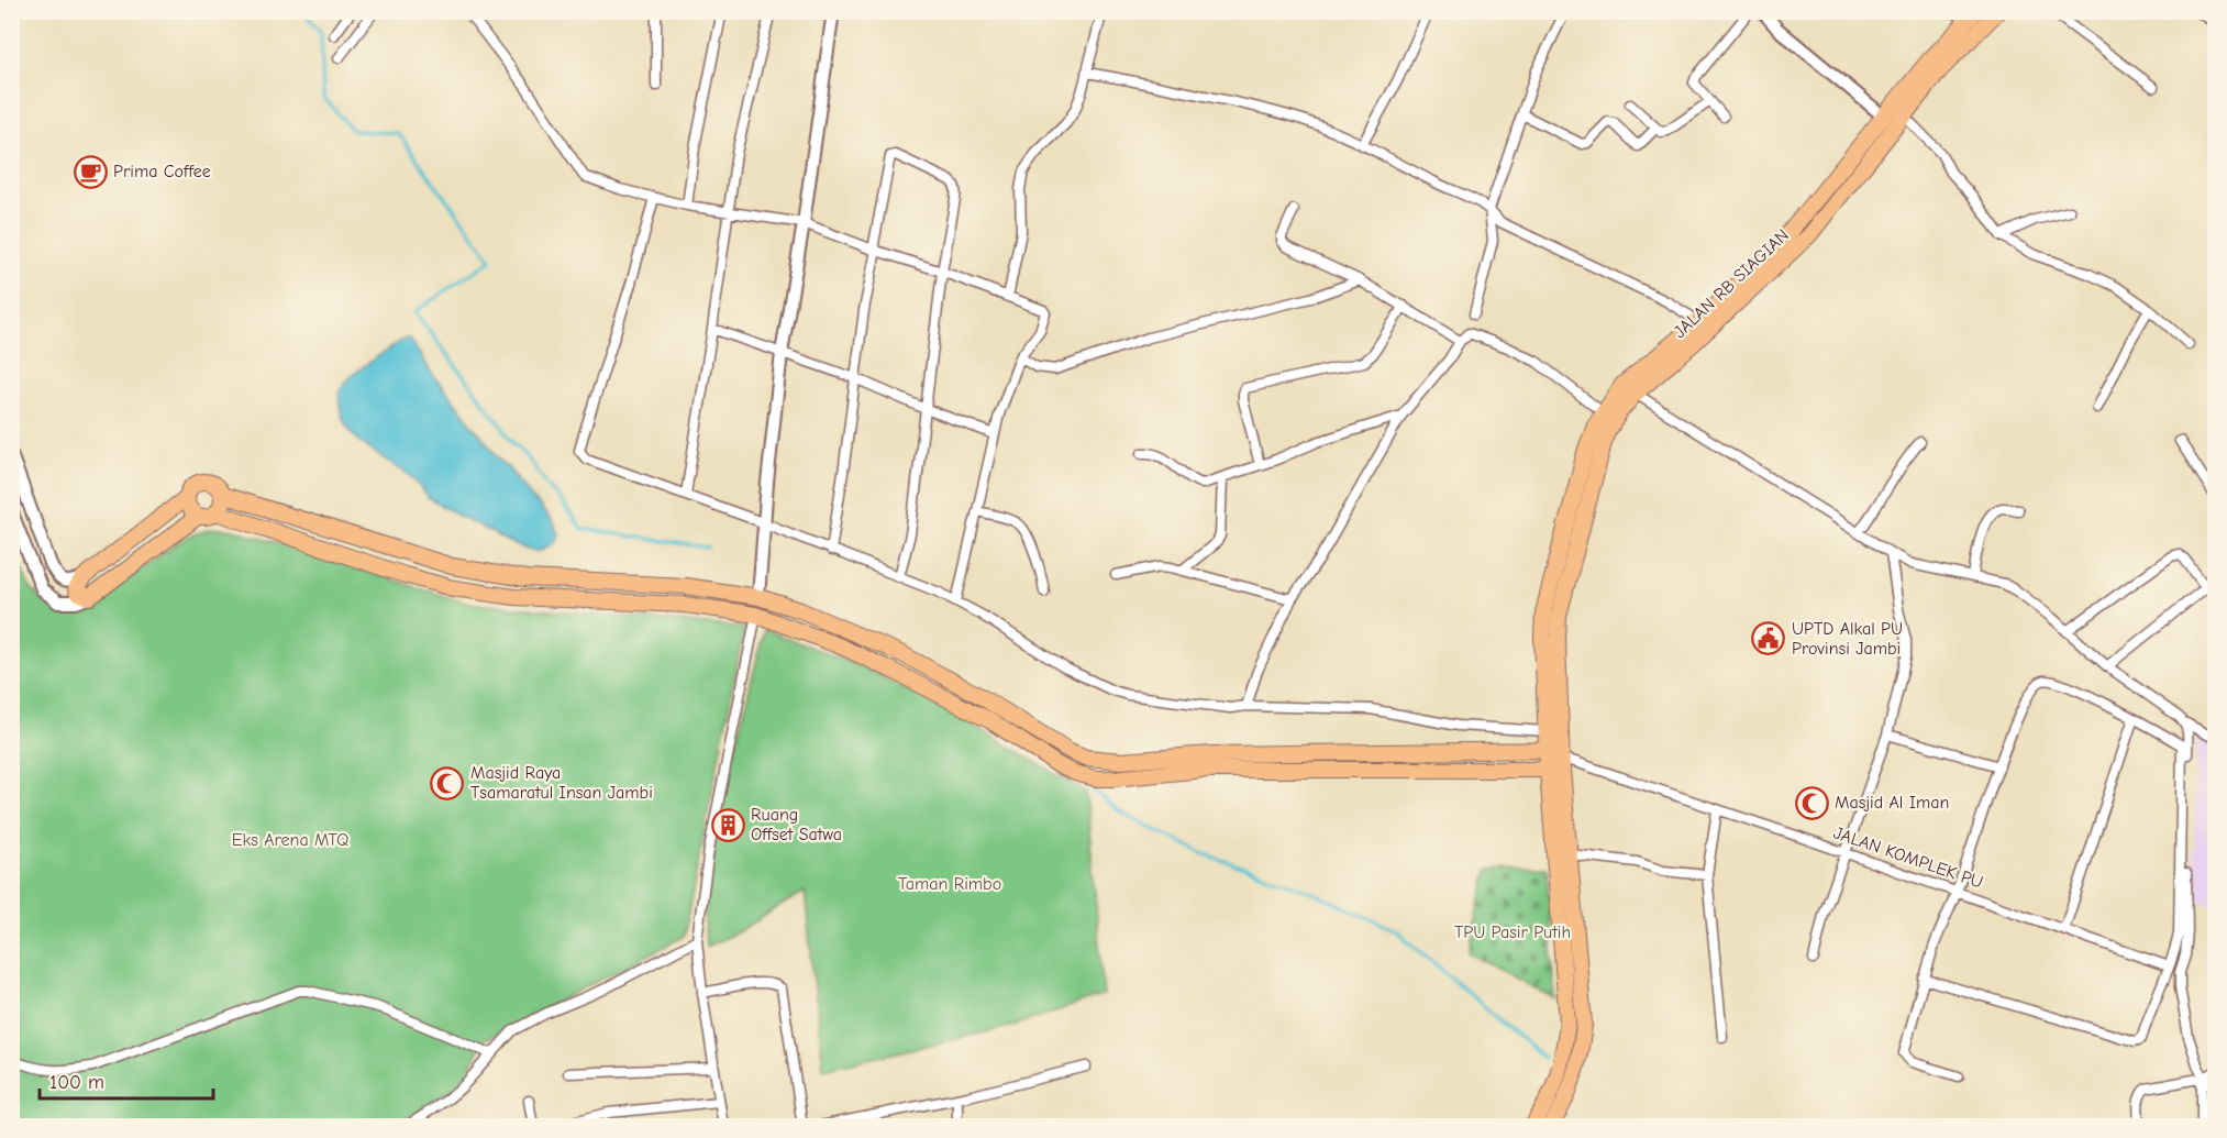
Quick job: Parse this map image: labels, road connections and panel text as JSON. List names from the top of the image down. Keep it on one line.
{"streets":{"highway":["JALAN RB SIAGIAN"],"street":["JALAN KOMPLEK PU"]},"parks":["Eks Arena MTQ","Taman Rimbo","TPU Pasir Putih"],"places":{"cafe":["Prima Coffee"],"public building":["UPTD Alkal PU Provinsi Jambi"],"mosque":["Masjid Raya Tsamaratul Insan Jambi","Masjid Al Iman"],"building":["Ruang Offset Satwa"]},"scale_bar":"100 m"}
